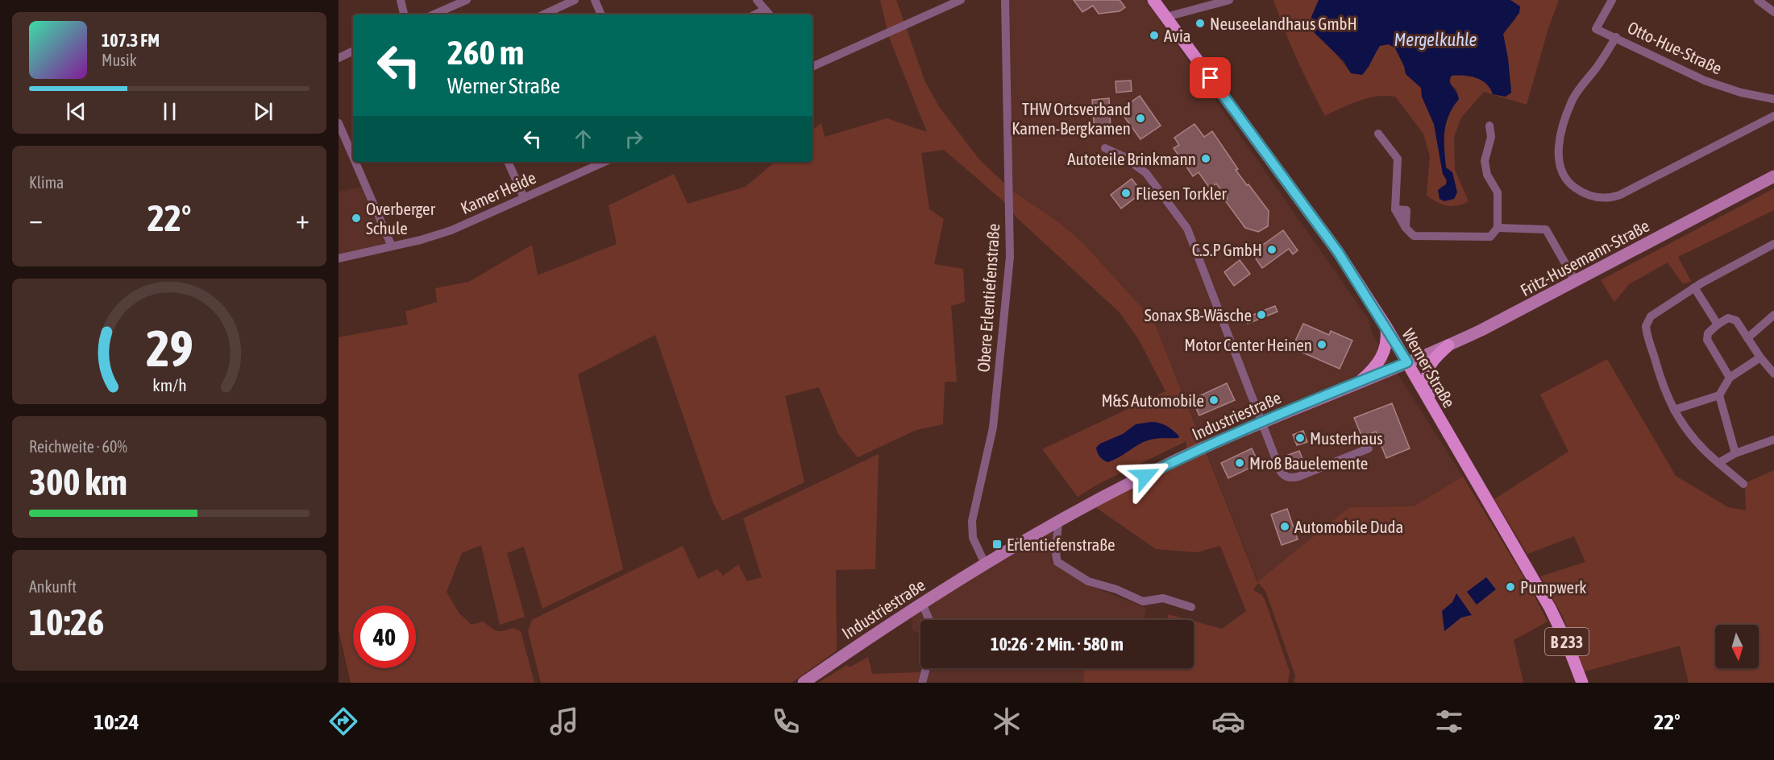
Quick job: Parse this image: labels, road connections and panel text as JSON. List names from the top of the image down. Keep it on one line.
{"streets":{"main road":["Werner Straße","B 233"],"street":["Otto-Hue-Straße","Kamer Heide","Fritz-Husemann-Straße","Obere Erlentiefenstraße","Industriestraße"]},"crossings":[["Fritz-Husemann-Straße","Werner Straße"],["Fritz-Husemann-Straße","Industriestraße"],["Obere Erlentiefenstraße","Industriestraße"],["Werner Straße","Industriestraße"]],"water":["Mergelkuhle"],"places":{"other":["Neuseelandhaus GmbH","Avia","THW Ortsverband Kamen-Bergkamen","Autoteile Brinkmann","Fliesen Torkler","Overberger Schule","C.S.P GmbH","Sonax SB-Wäsche","Motor Center Heinen","M&S Automobile","Musterhaus","Mroß Bauelemente","Automobile Duda","Pumpwerk"],"transit":["Erlentiefenstraße"]},"north":"bottom","page":{"turn":["260 m","Werner Straße"],"song":["107.3 FM","Musik"],"tile":["Klima",["Reichweite · 60%","300 km"],["Ankunft","10:26"]],"heat":["−","22°","+"],"limit":"40","trip":"10:26 · 2 Min. · 580 m","tabs":["10:24","22°"],"gauge":["29","km/h"]}}
